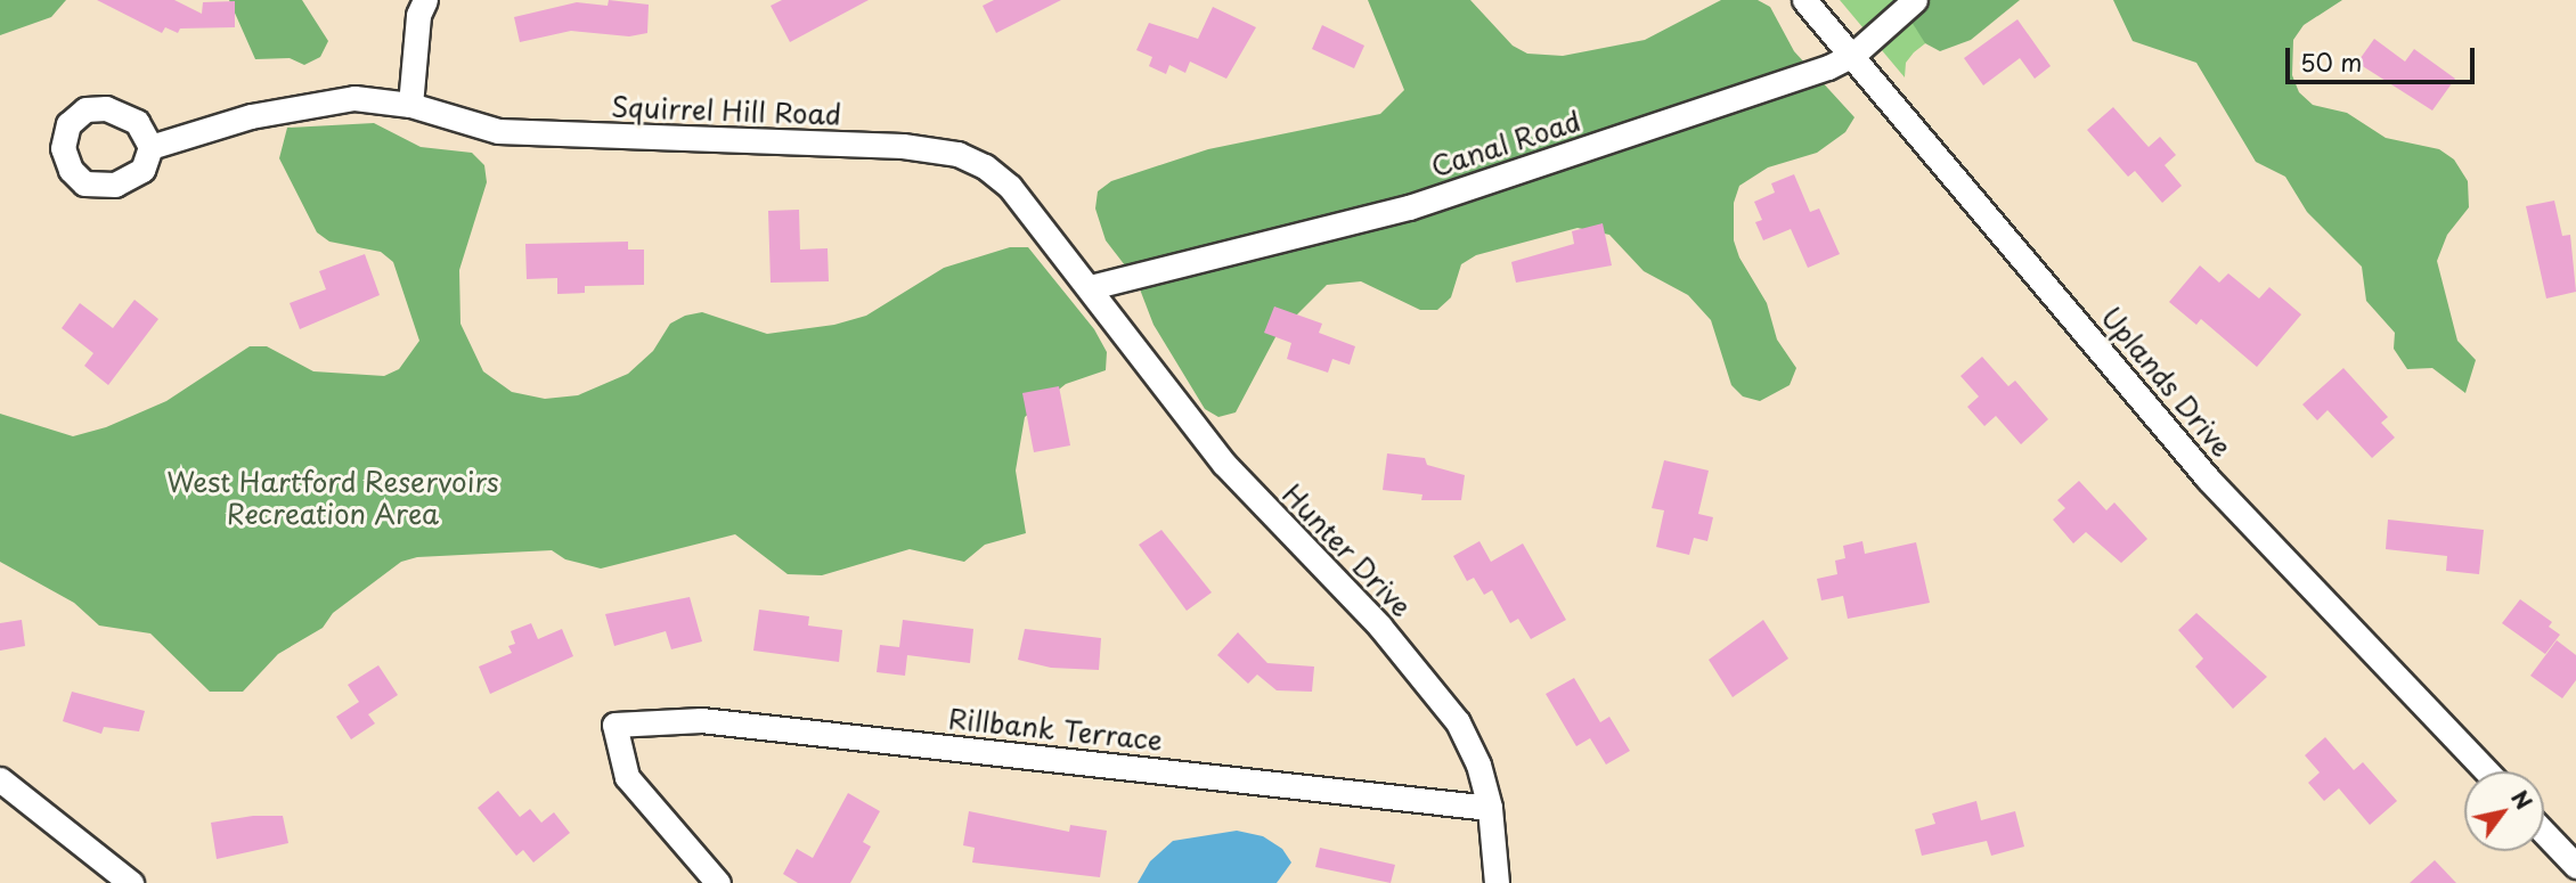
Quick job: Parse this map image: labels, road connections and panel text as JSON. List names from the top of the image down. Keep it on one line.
{"streets":{"street":["Squirrel Hill Road","Canal Road","Uplands Drive","Hunter Drive","Rillbank Terrace"]},"crossings":[["Squirrel Hill Road","Canal Road"],["Squirrel Hill Road","Hunter Drive"],["Canal Road","Uplands Drive"],["Canal Road","Hunter Drive"],["Hunter Drive","Rillbank Terrace"]],"parks":["West Hartford Reservoirs Recreation Area"],"scale_bar":"50 m","north":"top right"}
